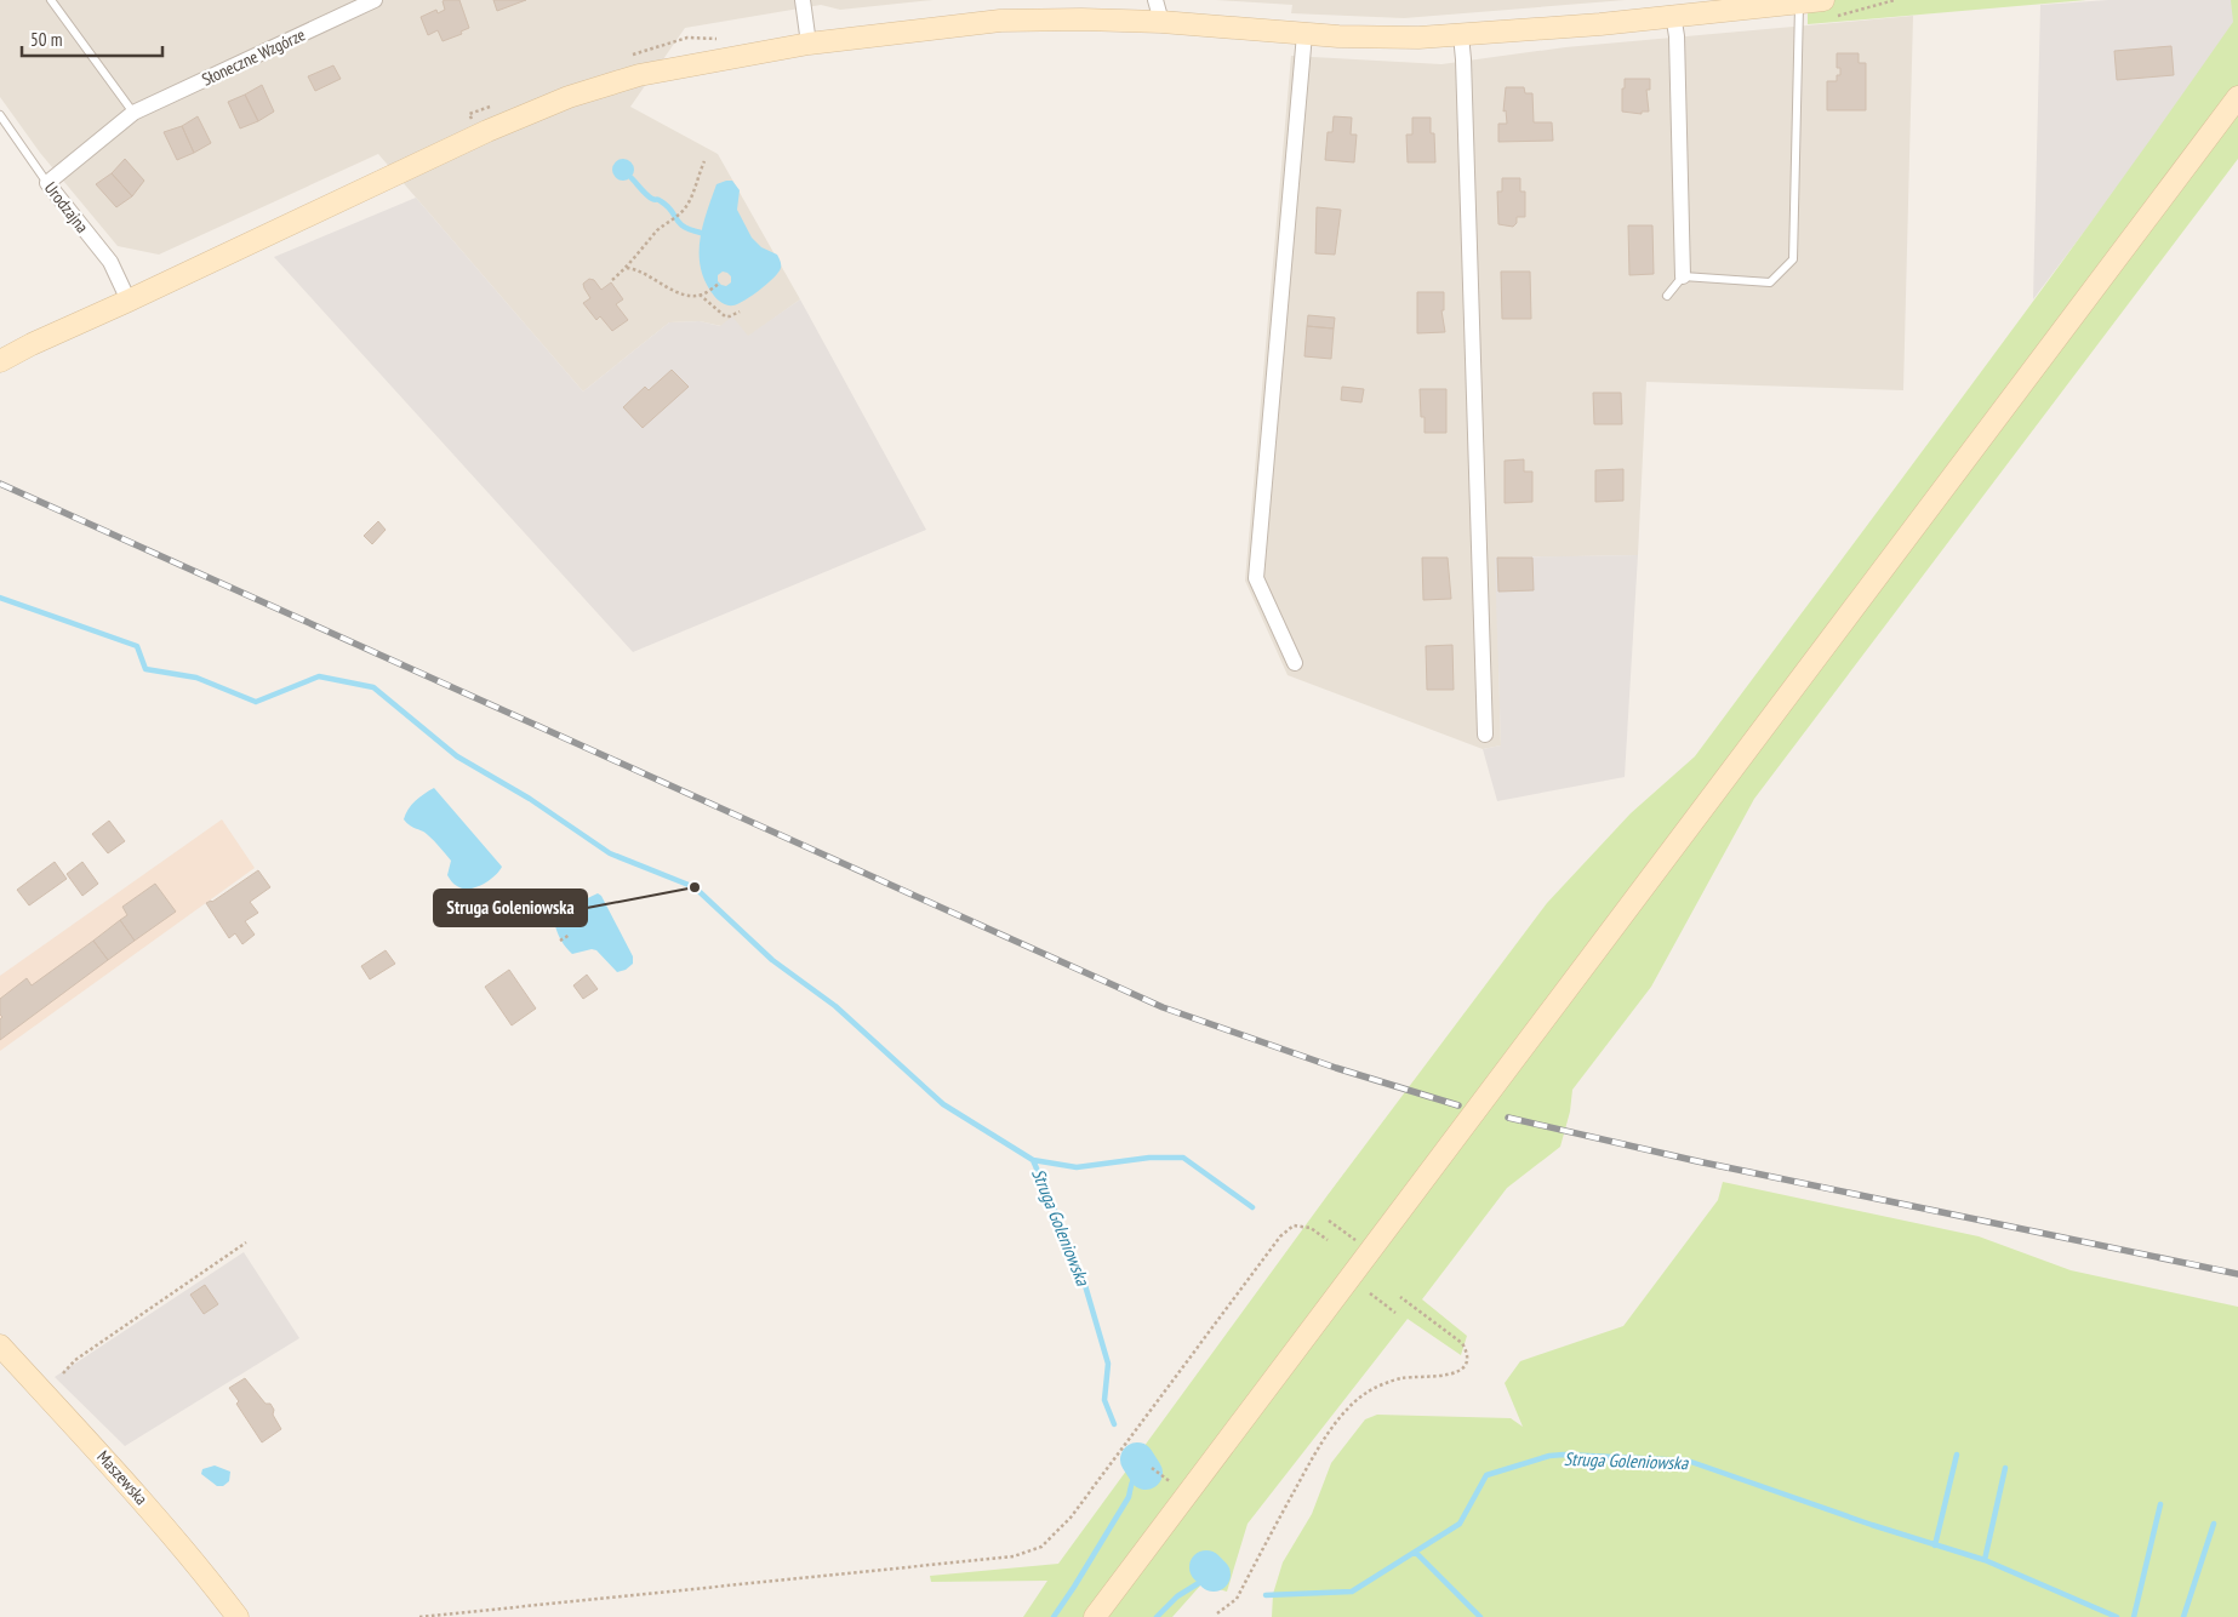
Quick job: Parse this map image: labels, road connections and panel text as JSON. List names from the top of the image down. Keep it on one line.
{"streets":{"street":["Słoneczne Wzgórze","Urodzajna","Maszewska"]},"crossings":[["Słoneczne Wzgórze","Urodzajna"]],"water":["Struga Goleniowska"],"places":["Struga Goleniowska"],"scale_bar":"50 m"}
